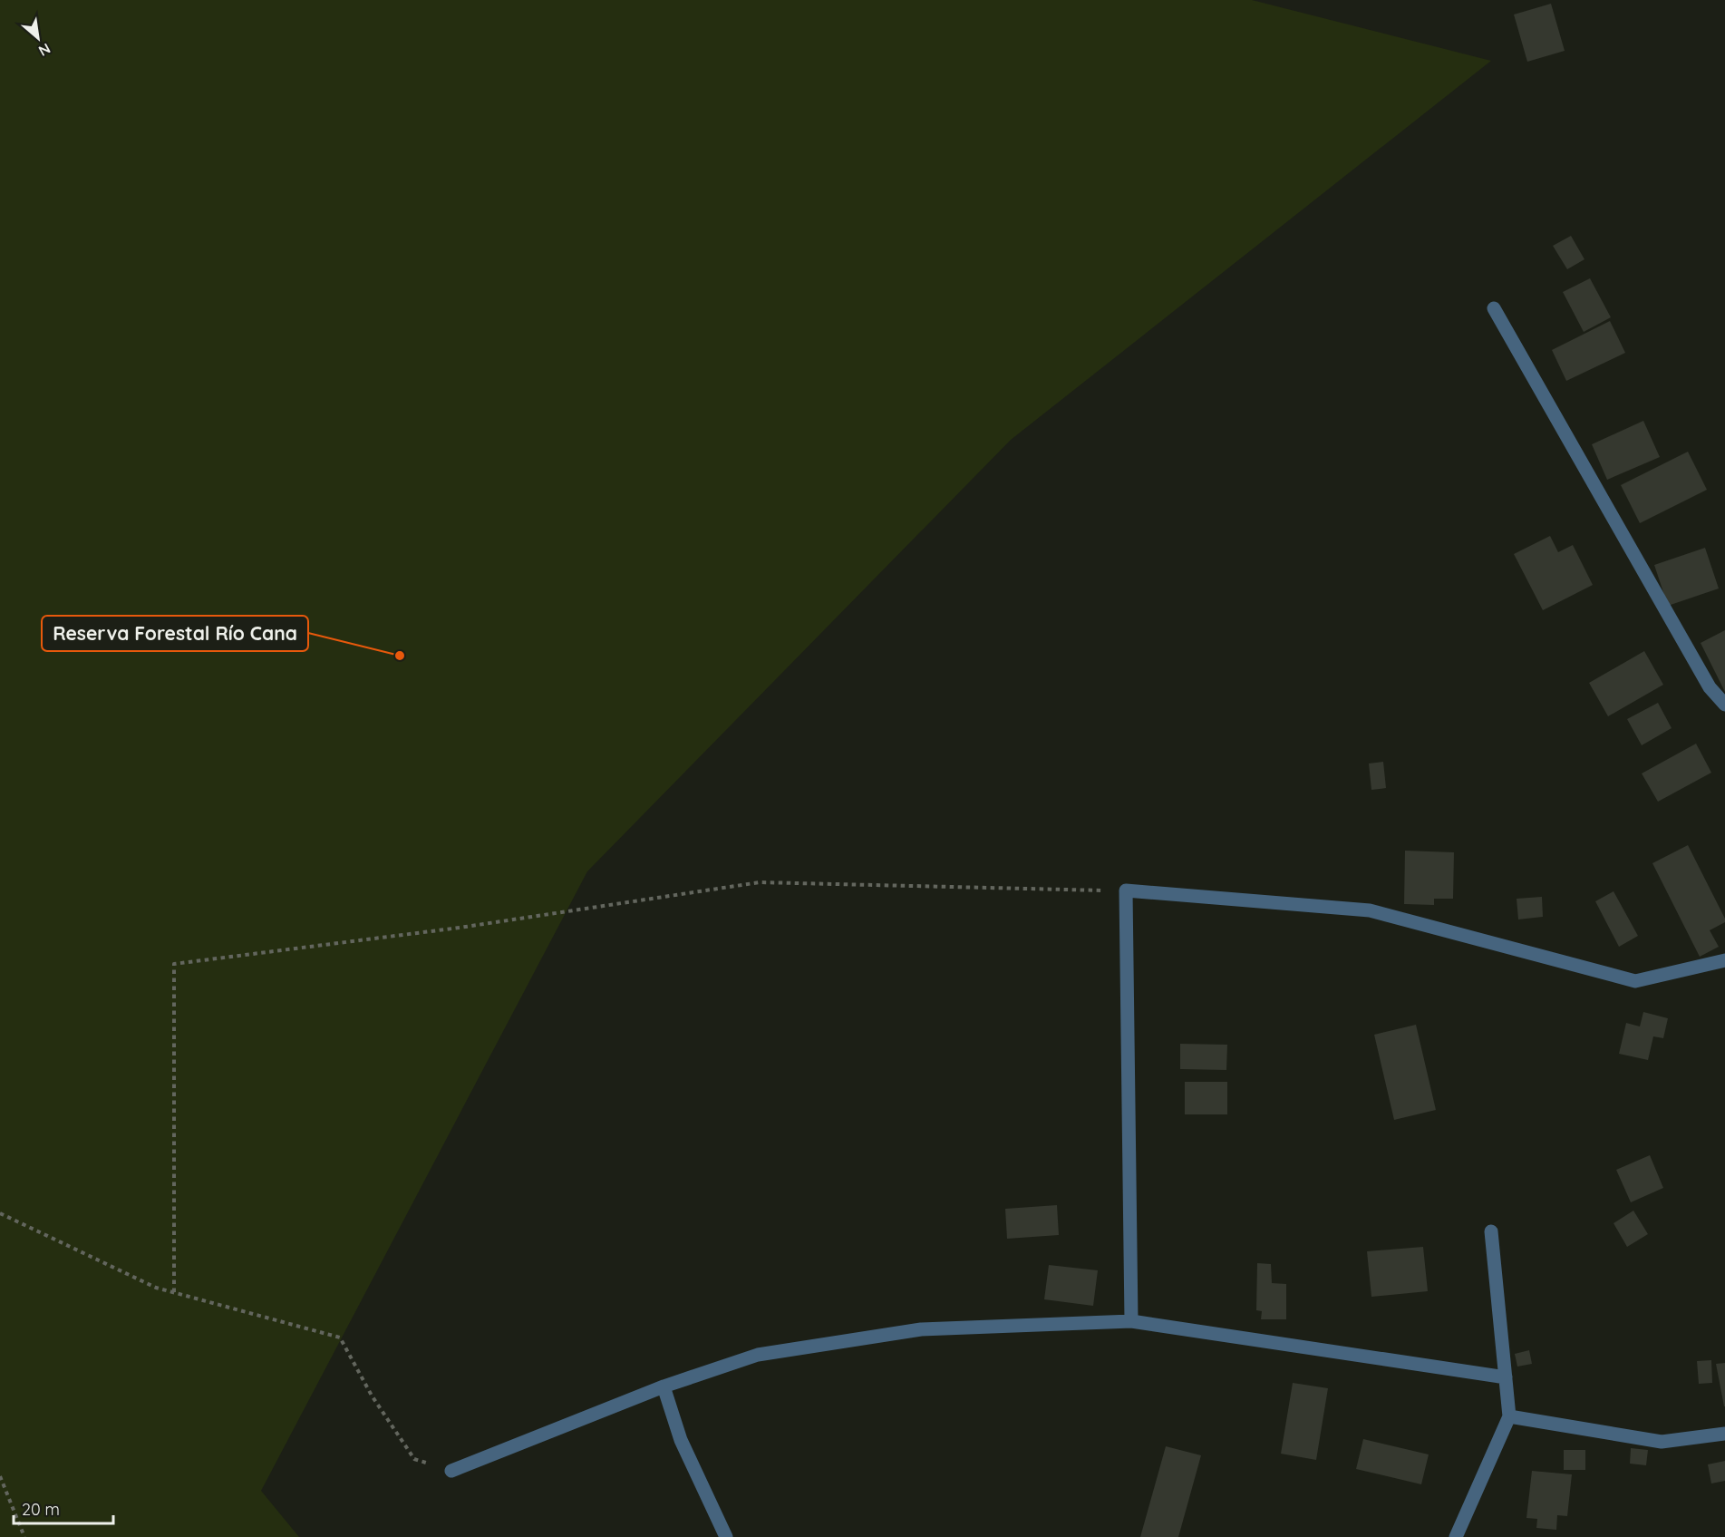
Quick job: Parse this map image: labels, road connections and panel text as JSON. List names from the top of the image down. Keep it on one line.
{"places":["Reserva Forestal Río Cana"],"scale_bar":"20 m","north":"bottom right"}
